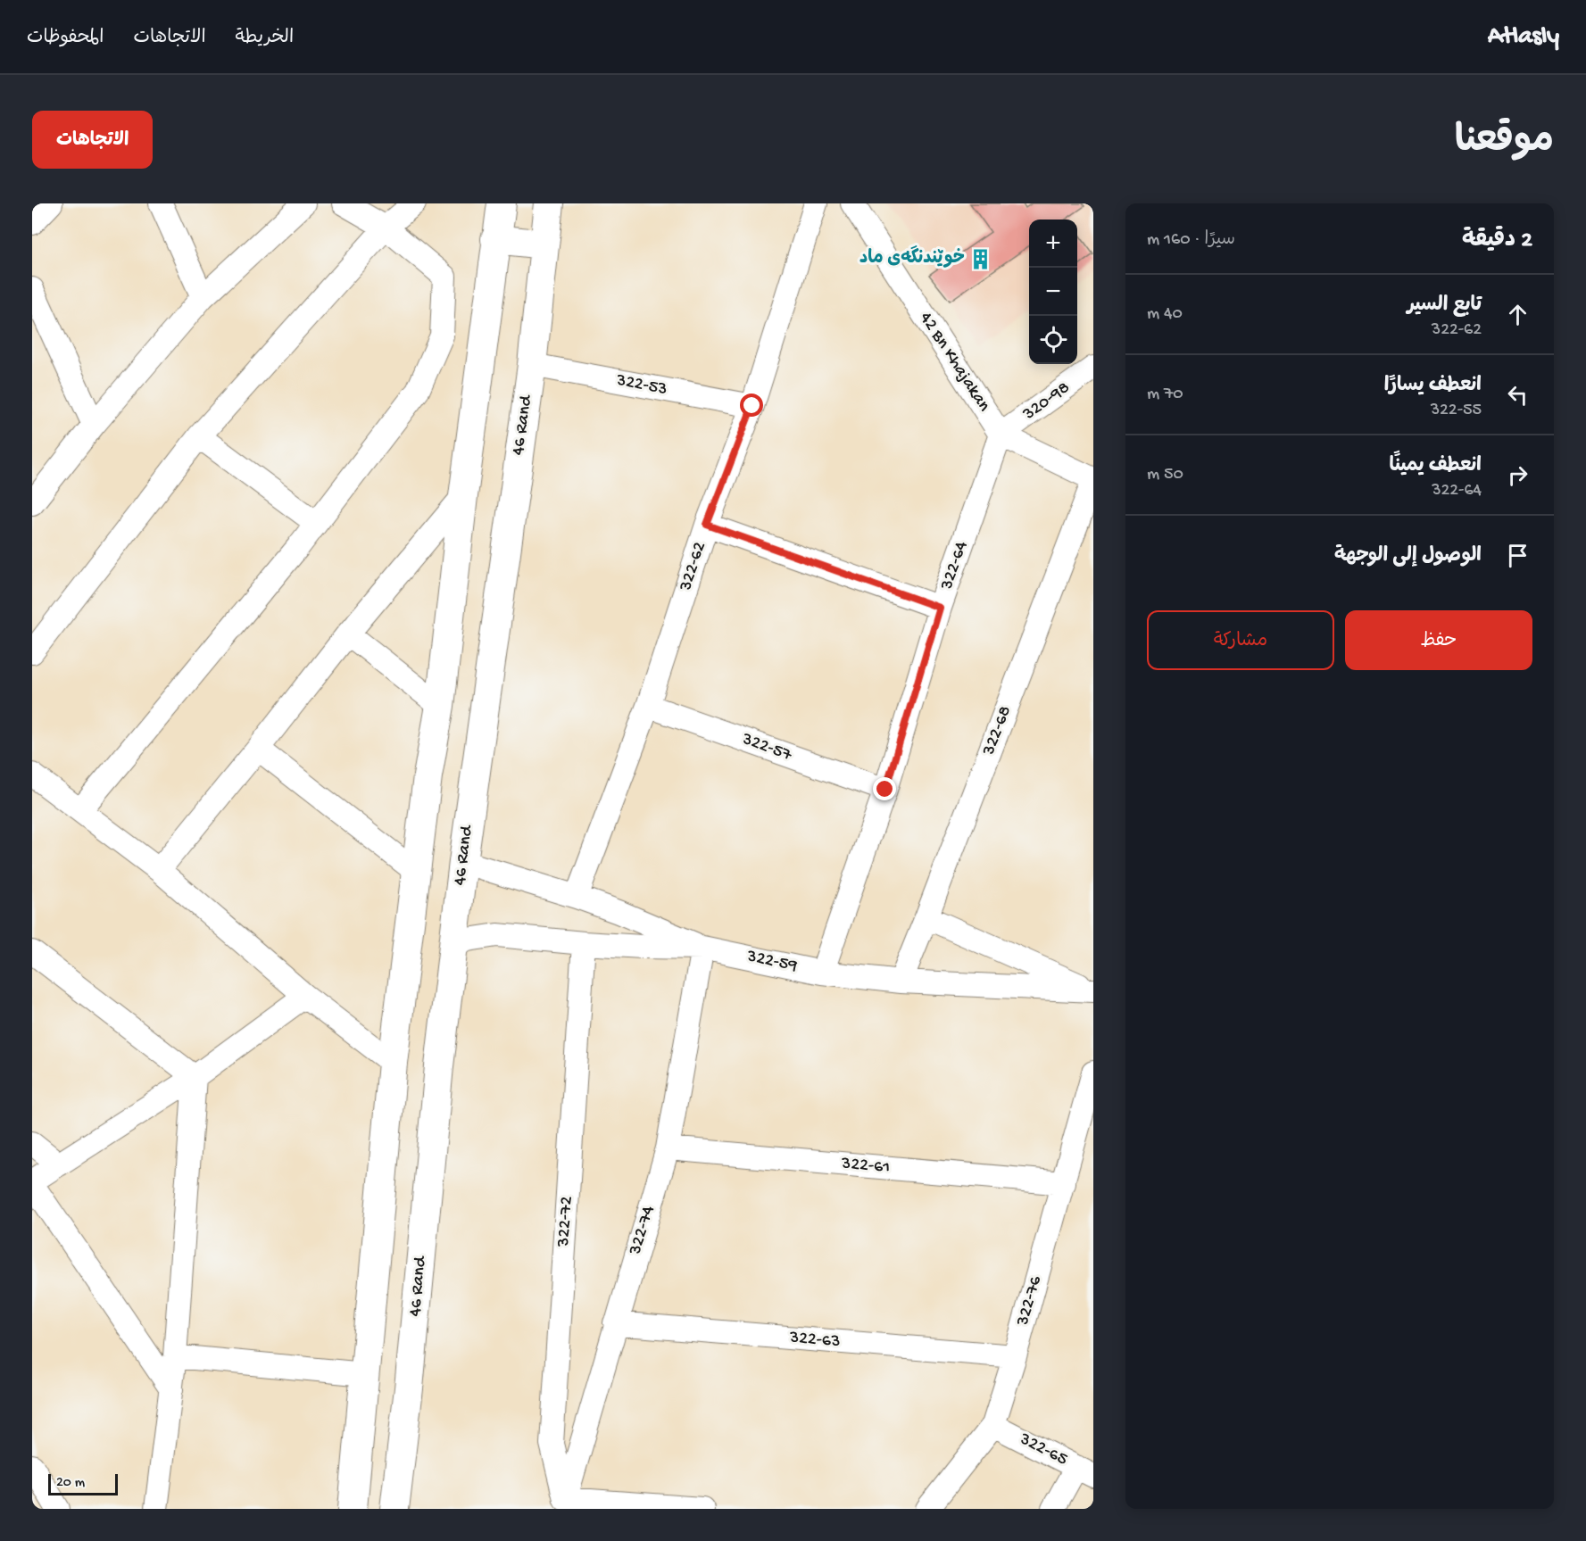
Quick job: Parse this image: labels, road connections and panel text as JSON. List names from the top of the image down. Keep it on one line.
{"streets":{"main road":["46 Rand"],"street":["42 Bn Khajakan","322-53","320-98","322-64","322-62","322-68","322-57","322-59","322-61","322-72","322-74","322-76","322-63","322-65"]},"crossings":[["42 Bn Khajakan","320-98"],["42 Bn Khajakan","322-64"],["322-53","46 Rand"],["322-53","322-62"],["320-98","322-64"],["46 Rand","322-59"],["322-64","322-57"],["322-64","322-59"],["322-62","322-57"],["322-68","322-59"],["322-59","322-72"],["322-59","322-74"],["322-61","322-74"],["322-61","322-76"],["322-72","322-74"],["322-74","322-63"],["322-76","322-63"],["322-76","322-65"]],"places":{"building":["خوێندنگەی ماد"]},"scale_bar":"20 m","page":{"header":"Atlasly","nav":["الخريطة","الاتجاهات","المحفوظات"],"title":"موقعنا","buttons":["الاتجاهات",["حفظ","مشاركة"]],"heading":["2 دقيقة","سيرًا · 160 m"],"map_buttons":["+","−"],"list":[["تابع السير","322-62","40 m"],["انعطف يسارًا","322-55","70 m"],["انعطف يمينًا","322-64","50 m"],"الوصول إلى الوجهة"],"scale":"20 m"}}
